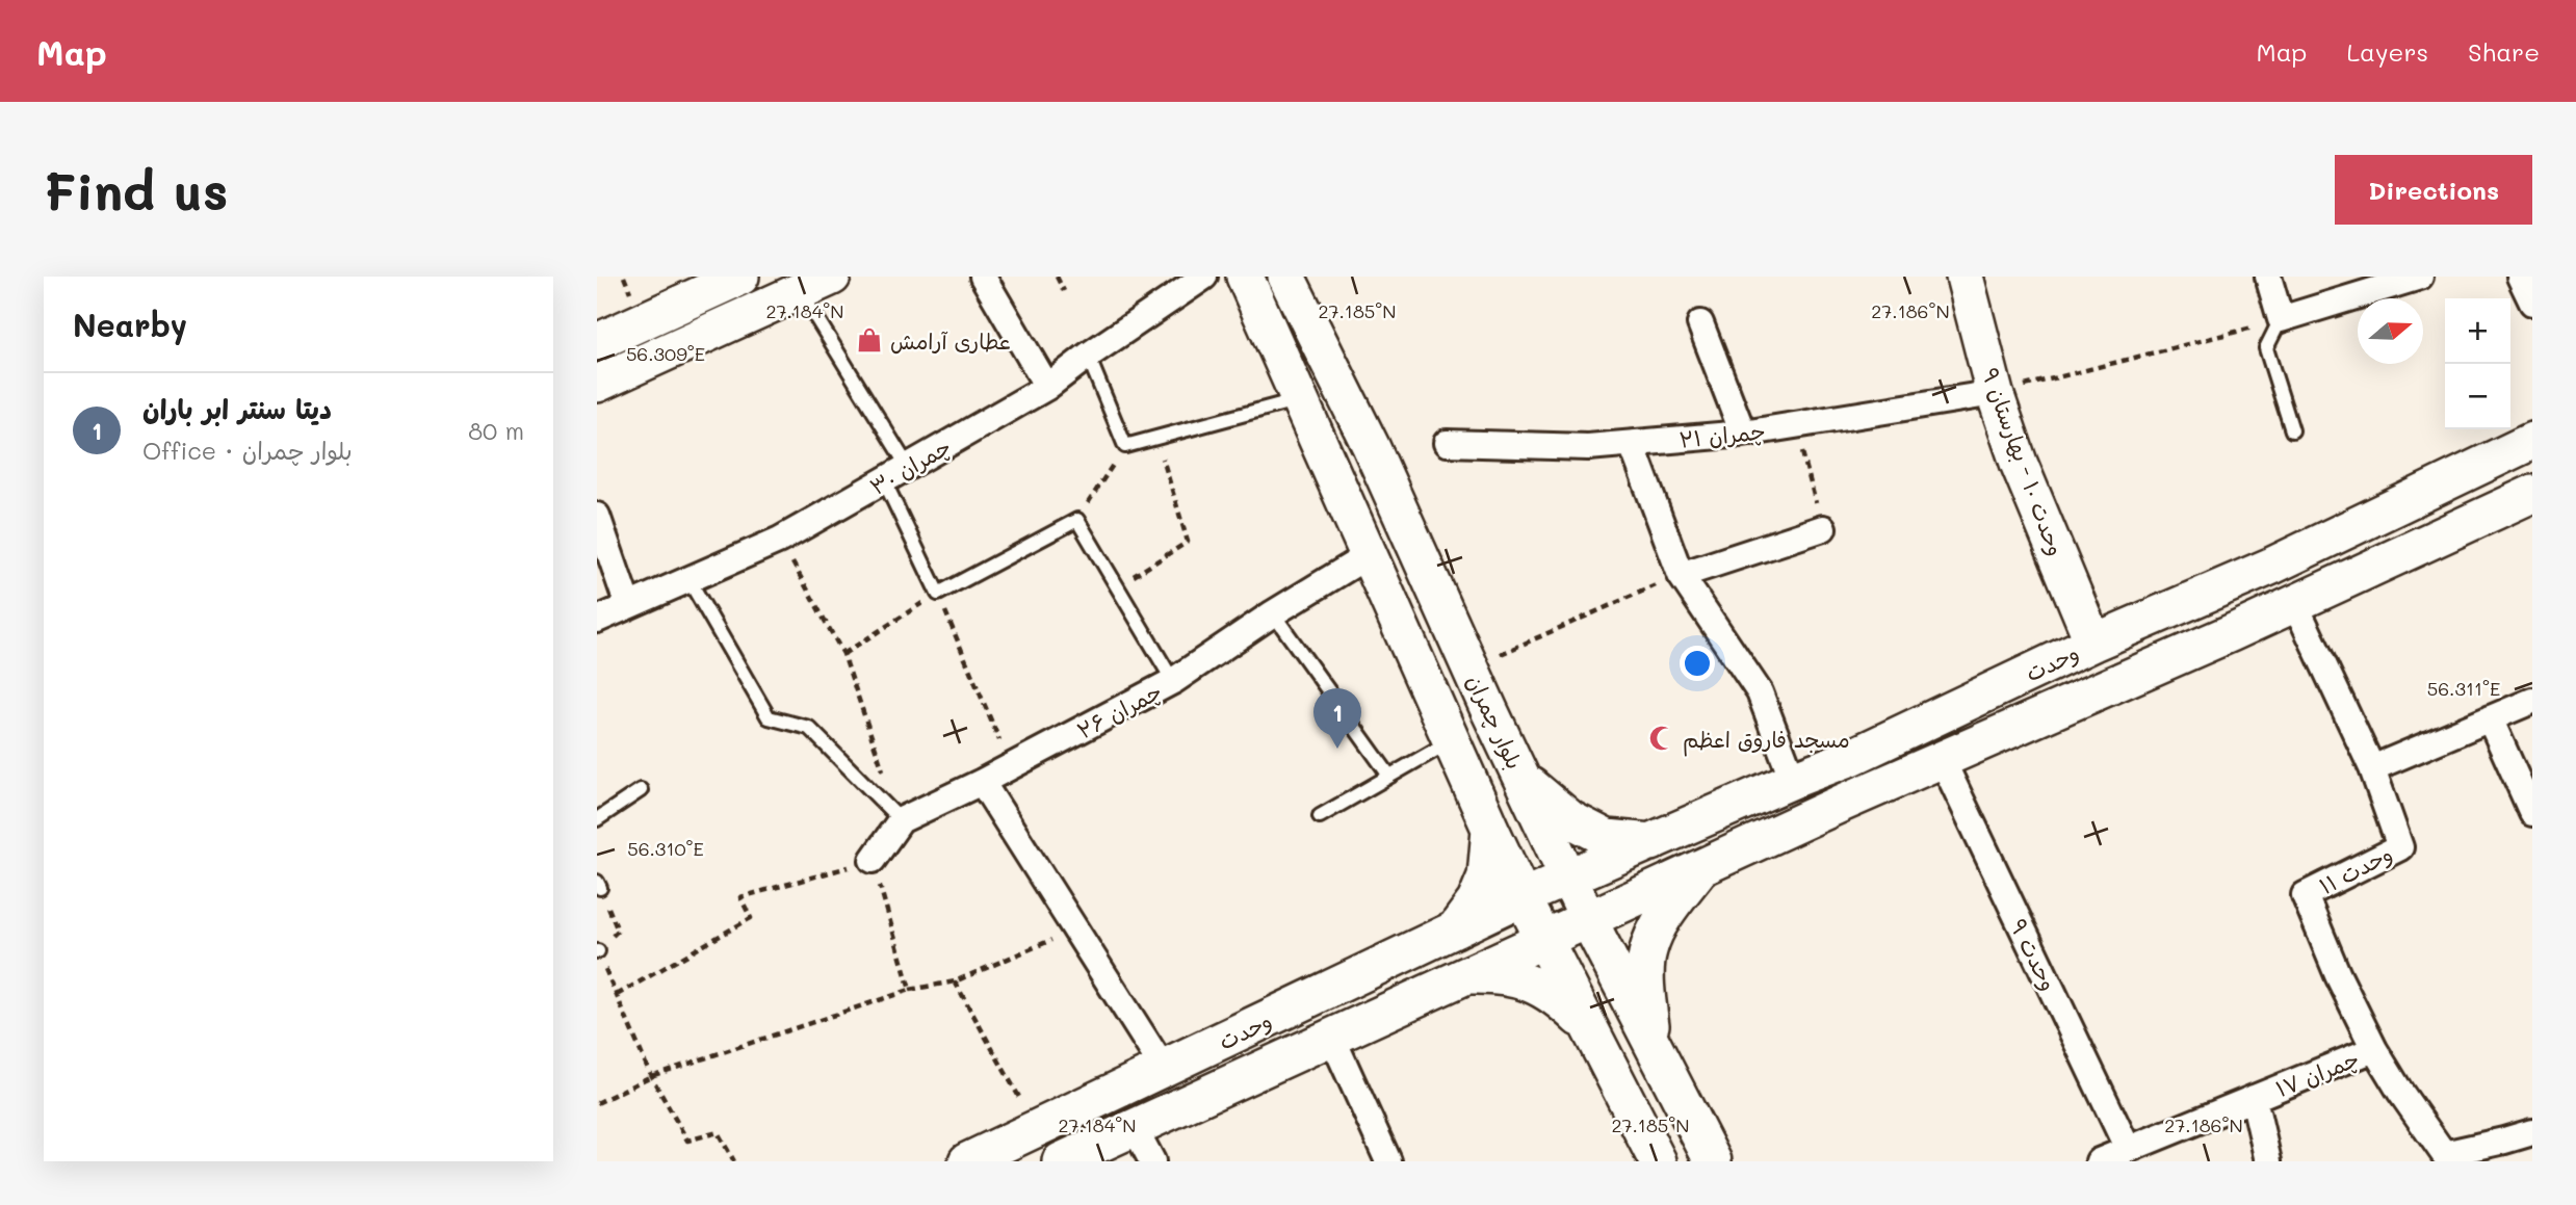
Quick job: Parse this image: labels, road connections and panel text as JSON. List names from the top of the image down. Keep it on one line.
{"streets":{"street":["چمران ۲۱","وحدت ۱۰ - بهارستان ۹","چمران ۳۰","وحدت","چمران ۲۶","بلوار چمران","وحدت ۱۱","وحدت ۹","چمران ۱۷"]},"crossings":[["چمران ۲۱","وحدت ۱۰ - بهارستان ۹"],["وحدت ۱۰ - بهارستان ۹","وحدت"],["وحدت","بلوار چمران"],["وحدت","وحدت ۱۱"],["وحدت","وحدت ۹"],["وحدت ۱۱","چمران ۱۷"],["وحدت ۹","چمران ۱۷"]],"places":{"shop":["عطاری آرامش"],"mosque":["مسجد فاروق اعظم"]},"north":"right","page":{"header":"Map","nav":["Map","Layers","Share"],"buttons":"Directions","title":"Find us","heading":"Nearby","map_buttons":["+","−"],"list":[{"mark":"1","name":"دیتا سنتر ابر باران","note":"Office · بلوار چمران","value":"80 m"}],"pins":"1"},"coordinates":["27.184°N","27.185°N","27.186°N","56.309°E","56.311°E","56.310°E"]}
